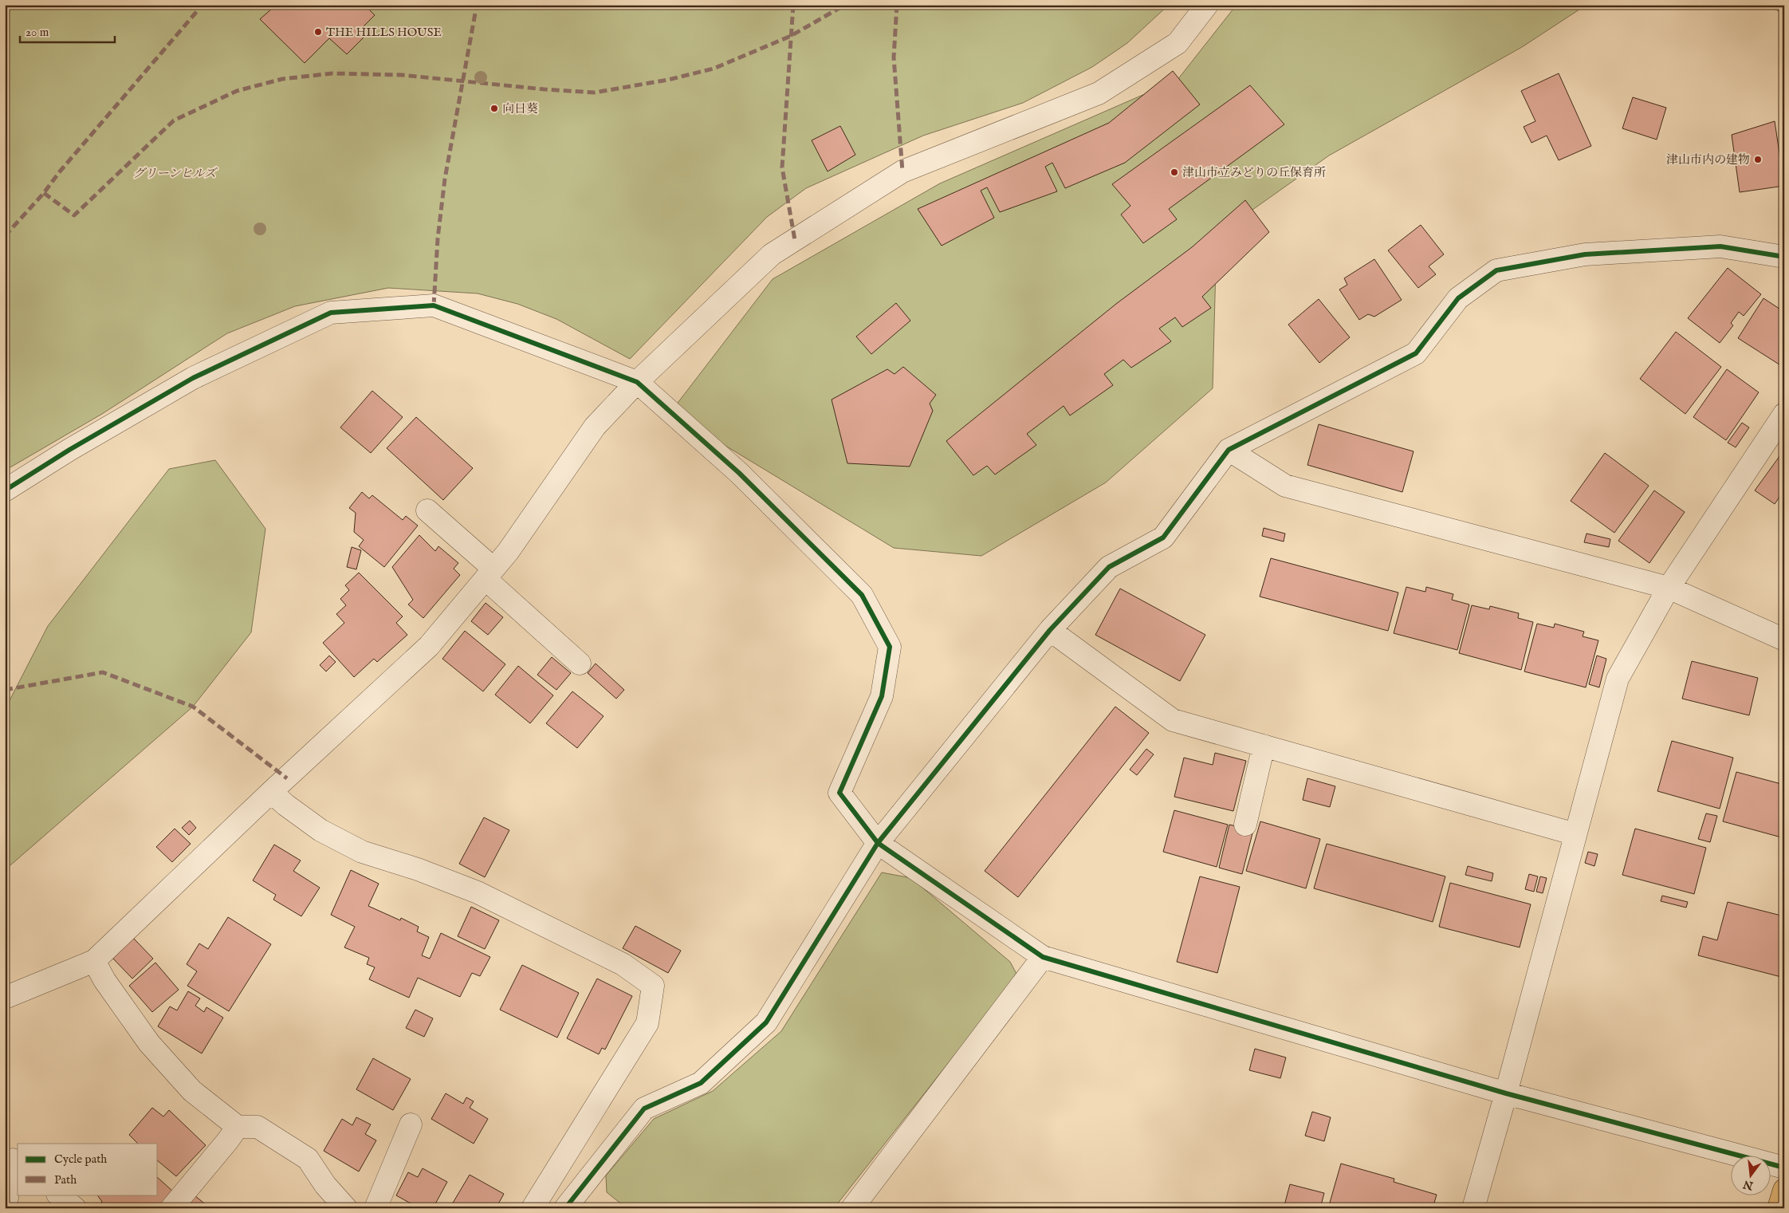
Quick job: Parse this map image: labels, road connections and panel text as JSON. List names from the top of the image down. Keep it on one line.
{"parks":["グリーンヒルズ"],"places":["THE HILLS HOUSE","向日葵","津山市内の建物","津山市立みどりの丘保育所"],"legend":["Cycle path","Path"],"scale_bar":"20 m","north":"bottom"}
